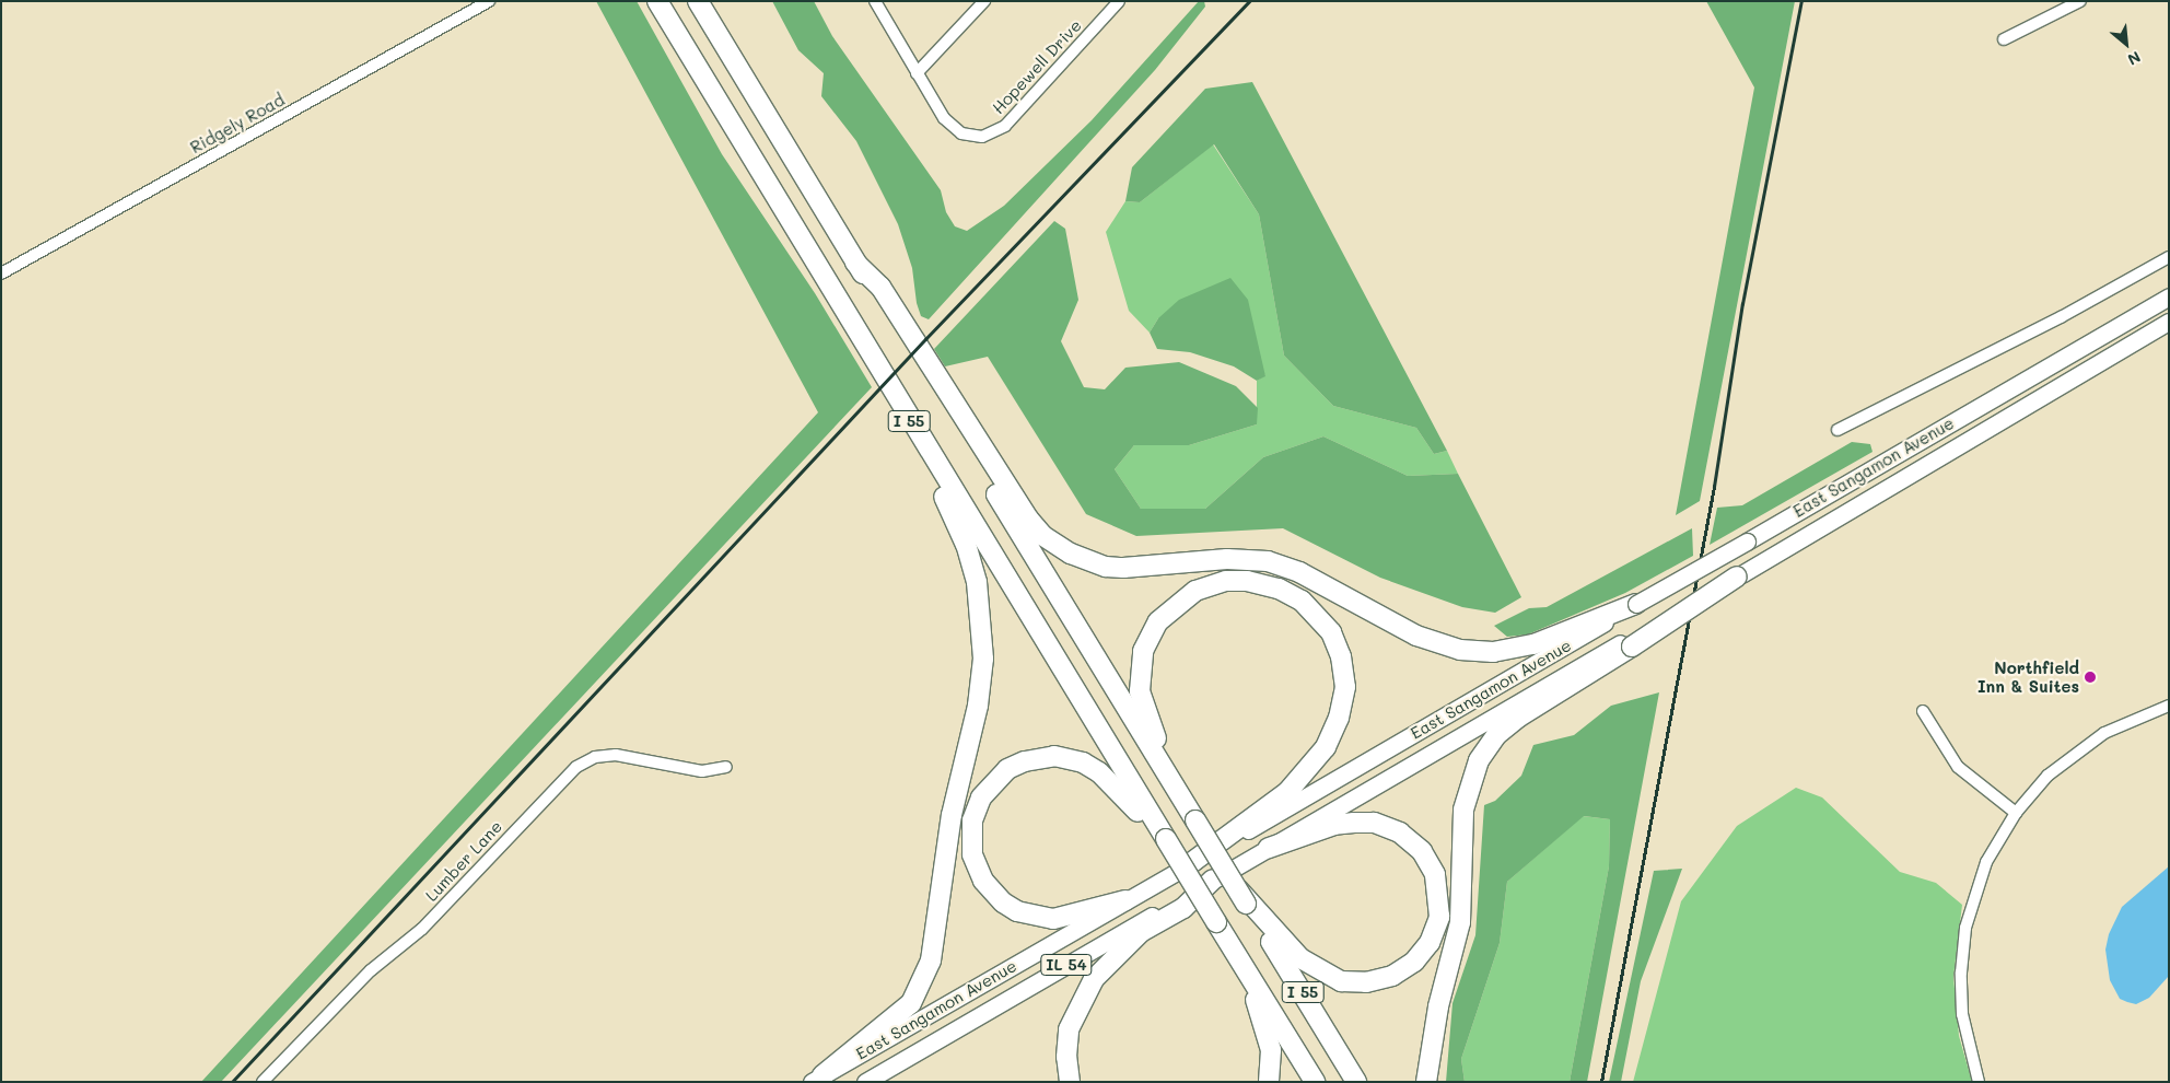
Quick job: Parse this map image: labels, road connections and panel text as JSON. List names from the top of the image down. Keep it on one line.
{"streets":{"highway":["I 55"],"main road":["East Sangamon Avenue","IL 54"],"street":["Hopewell Drive","Ridgely Road","Lumber Lane"]},"places":["Northfield Inn & Suites"],"north":"bottom right"}
